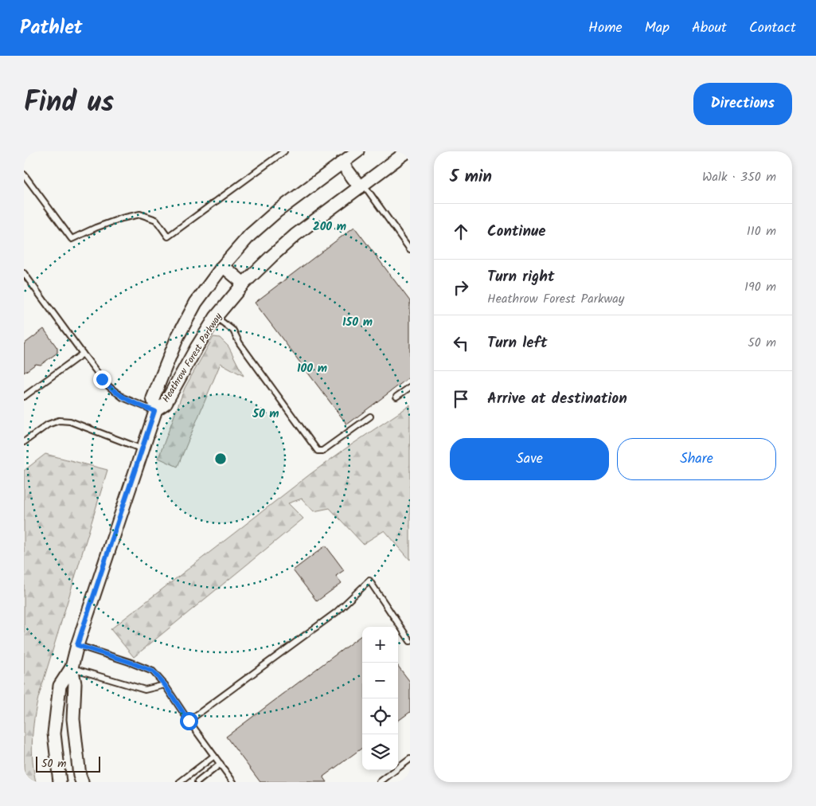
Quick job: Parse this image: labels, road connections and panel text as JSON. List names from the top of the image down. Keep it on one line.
{"streets":{"street":["Heathrow Forest Parkway"]},"scale_bar":"50 m","page":{"header":"Pathlet","nav":["Home","Map","About","Contact"],"title":"Find us","buttons":["Directions",["Save","Share"]],"heading":["5 min","Walk · 350 m"],"list":[["Continue","110 m"],["Turn right","Heathrow Forest Parkway","190 m"],["Turn left","50 m"],"Arrive at destination"],"map_buttons":["+","−"],"scale":"50 m"},"rings":["200 m","150 m","100 m","50 m"]}
